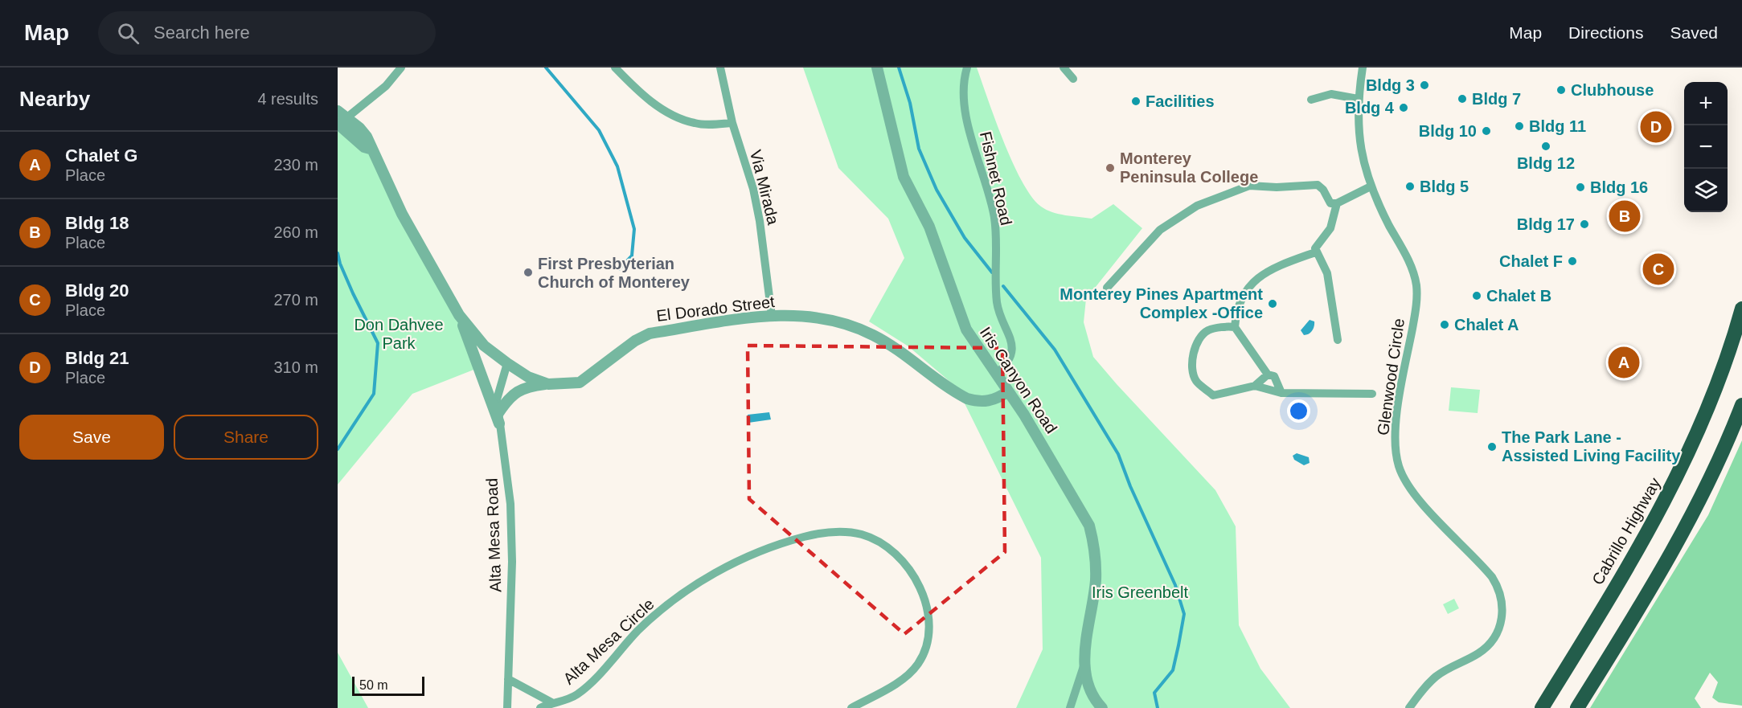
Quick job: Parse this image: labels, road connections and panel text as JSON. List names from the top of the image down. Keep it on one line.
{"streets":{"highway":["Cabrillo Highway"],"street":["Fishnet Road","Via Mirada","El Dorado Street","Glenwood Circle","Iris Canyon Road","Alta Mesa Road","Alta Mesa Circle"]},"crossings":[["Fishnet Road","Iris Canyon Road"],["Via Mirada","El Dorado Street"],["El Dorado Street","Iris Canyon Road"],["El Dorado Street","Alta Mesa Road"]],"parks":["Don Dahvee Park","Iris Greenbelt"],"places":["Bldg 3","Clubhouse","Bldg 7","Facilities","Bldg 4","Bldg 11","Bldg 10","Bldg 12","Monterey Peninsula College","Bldg 5","Bldg 16","Bldg 17","Chalet F","First Presbyterian Church of Monterey","Chalet B","Monterey Pines Apartment Complex -Office","Chalet A","The Park Lane - Assisted Living Facility"],"scale_bar":"50 m","page":{"header":"Map","search":"Search here","nav":["Map","Directions","Saved"],"heading":["Nearby","4 results"],"map_buttons":["+","−"],"pins":["D","B","C","A"],"list":[{"mark":"A","name":"Chalet G","note":"Place","value":"230 m"},{"mark":"B","name":"Bldg 18","note":"Place","value":"260 m"},{"mark":"C","name":"Bldg 20","note":"Place","value":"270 m"},{"mark":"D","name":"Bldg 21","note":"Place","value":"310 m"}],"buttons":["Save","Share"],"scale":"50 m"}}
